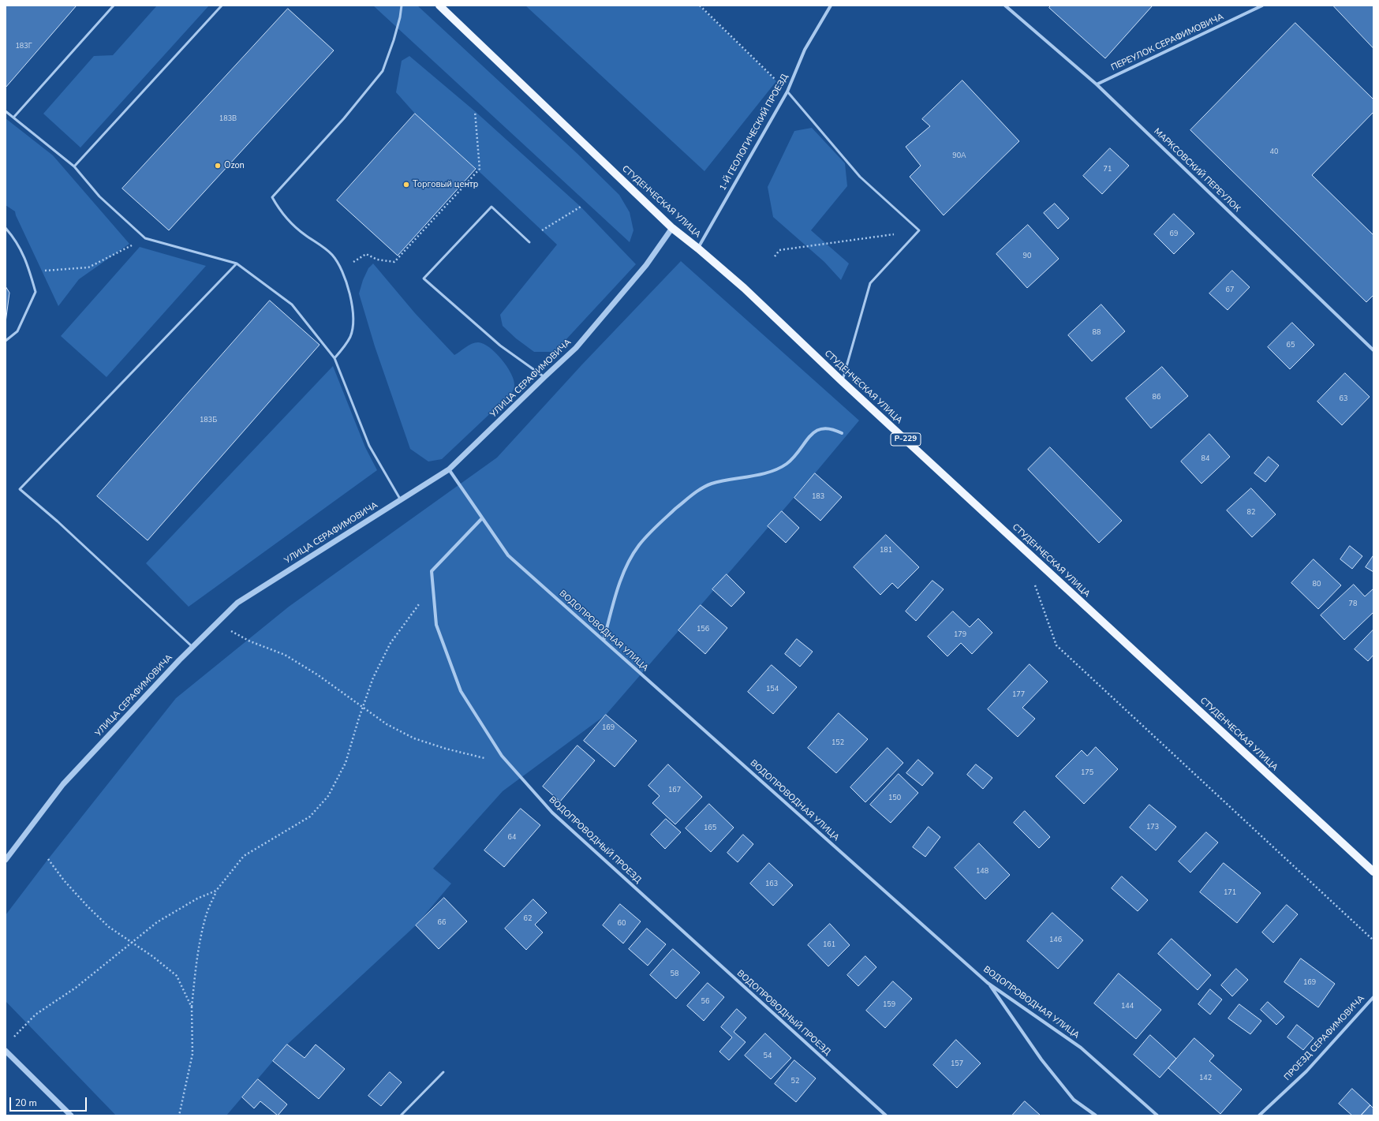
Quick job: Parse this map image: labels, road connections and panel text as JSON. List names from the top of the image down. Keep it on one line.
{"streets":{"main road":["СТУДЕНЧЕСКАЯ УЛИЦА","Р-229"],"street":["ПЕРЕУЛОК СЕРАФИМОВИЧА","1-Й ГЕОЛОГИЧЕСКИЙ ПРОЕЗД","МАРКСОВСКИЙ ПЕРЕУЛОК","УЛИЦА СЕРАФИМОВИЧА","ВОДОПРОВОДНАЯ УЛИЦА","ВОДОПРОВОДНЫЙ ПРОЕЗД","ПРОЕЗД СЕРАФИМОВИЧА"]},"crossings":[["ПЕРЕУЛОК СЕРАФИМОВИЧА","МАРКСОВСКИЙ ПЕРЕУЛОК"],["1-Й ГЕОЛОГИЧЕСКИЙ ПРОЕЗД","СТУДЕНЧЕСКАЯ УЛИЦА"],["СТУДЕНЧЕСКАЯ УЛИЦА","УЛИЦА СЕРАФИМОВИЧА"],["УЛИЦА СЕРАФИМОВИЧА","ВОДОПРОВОДНАЯ УЛИЦА"],["ВОДОПРОВОДНАЯ УЛИЦА","ВОДОПРОВОДНЫЙ ПРОЕЗД"]],"places":["Ozon","Торговый центр"],"house_numbers":["183Г","183В","40","90А","71","69","90","67","88","65","86","63","183Б","84","183","82","181","80","78","156","179","154","177","169","152","175","167","150","173","165","64","148","163","171","62","66","60","146","161","58","169","56","159","144","54","157","142","52"],"scale_bar":"20 m"}
